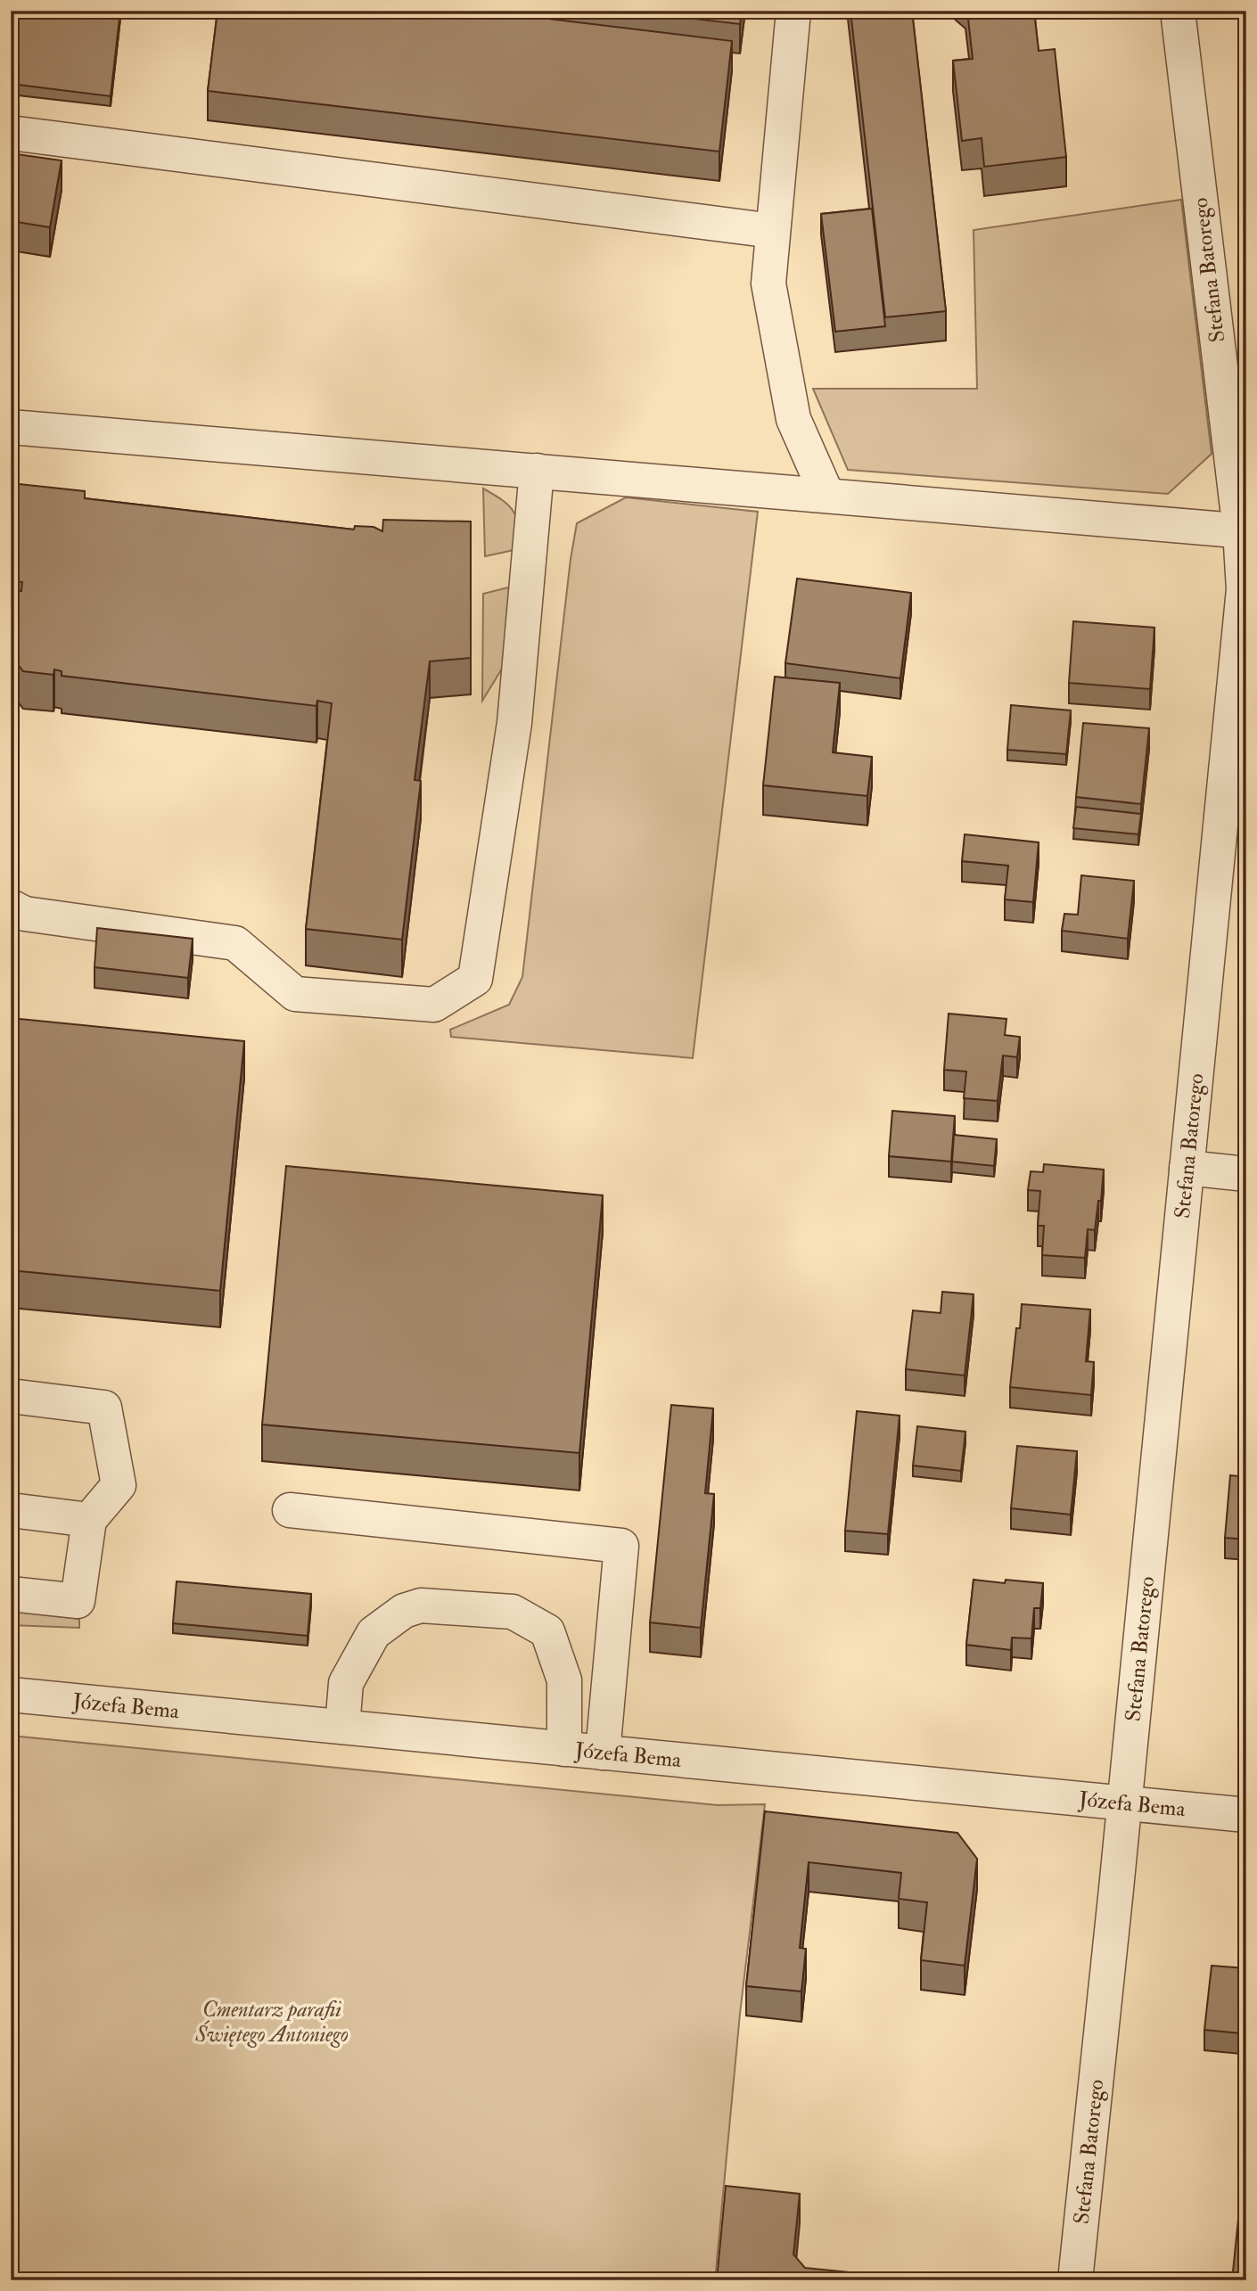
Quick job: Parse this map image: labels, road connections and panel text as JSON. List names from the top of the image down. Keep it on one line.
{"streets":{"street":["Stefana Batorego","Józefa Bema"]},"crossings":[["Stefana Batorego","Józefa Bema"]],"parks":["Cmentarz parafii Świętego Antoniego"]}
